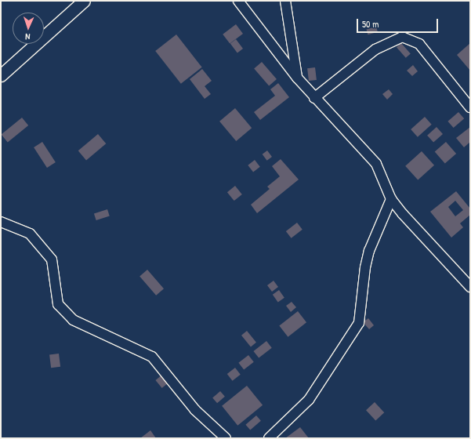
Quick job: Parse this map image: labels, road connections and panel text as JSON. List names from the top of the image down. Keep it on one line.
{"scale_bar":"50 m","north":"bottom"}
